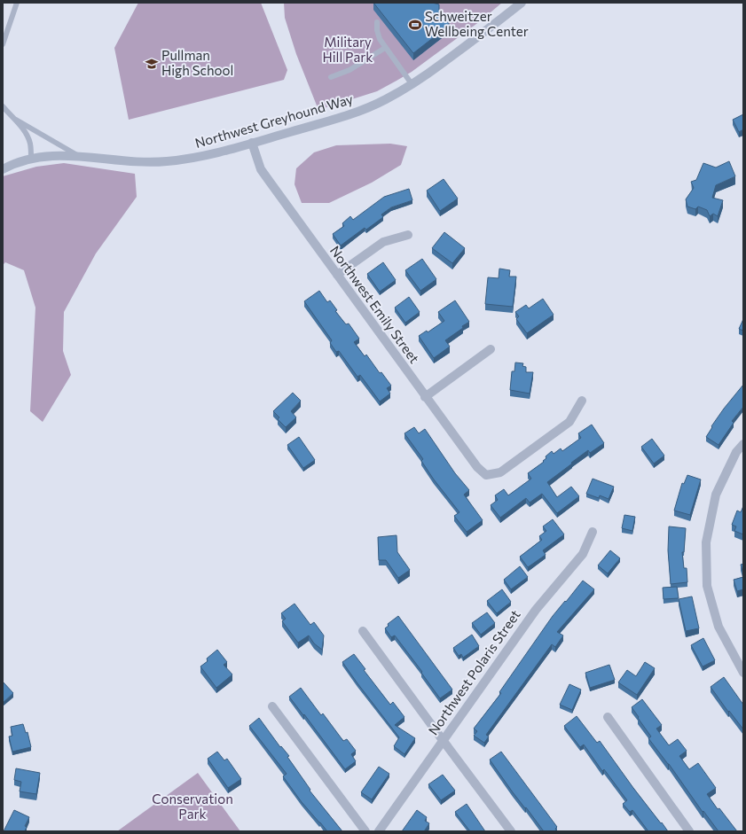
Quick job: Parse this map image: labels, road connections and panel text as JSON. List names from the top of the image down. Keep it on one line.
{"streets":{"street":["Northwest Greyhound Way","Northwest Emily Street","Northwest Polaris Street"]},"crossings":[["Northwest Greyhound Way","Northwest Emily Street"]],"parks":["Military Hill Park","Conservation Park"],"places":{"sports":["Schweitzer Wellbeing Center"],"school or university":["Pullman High School"]}}
